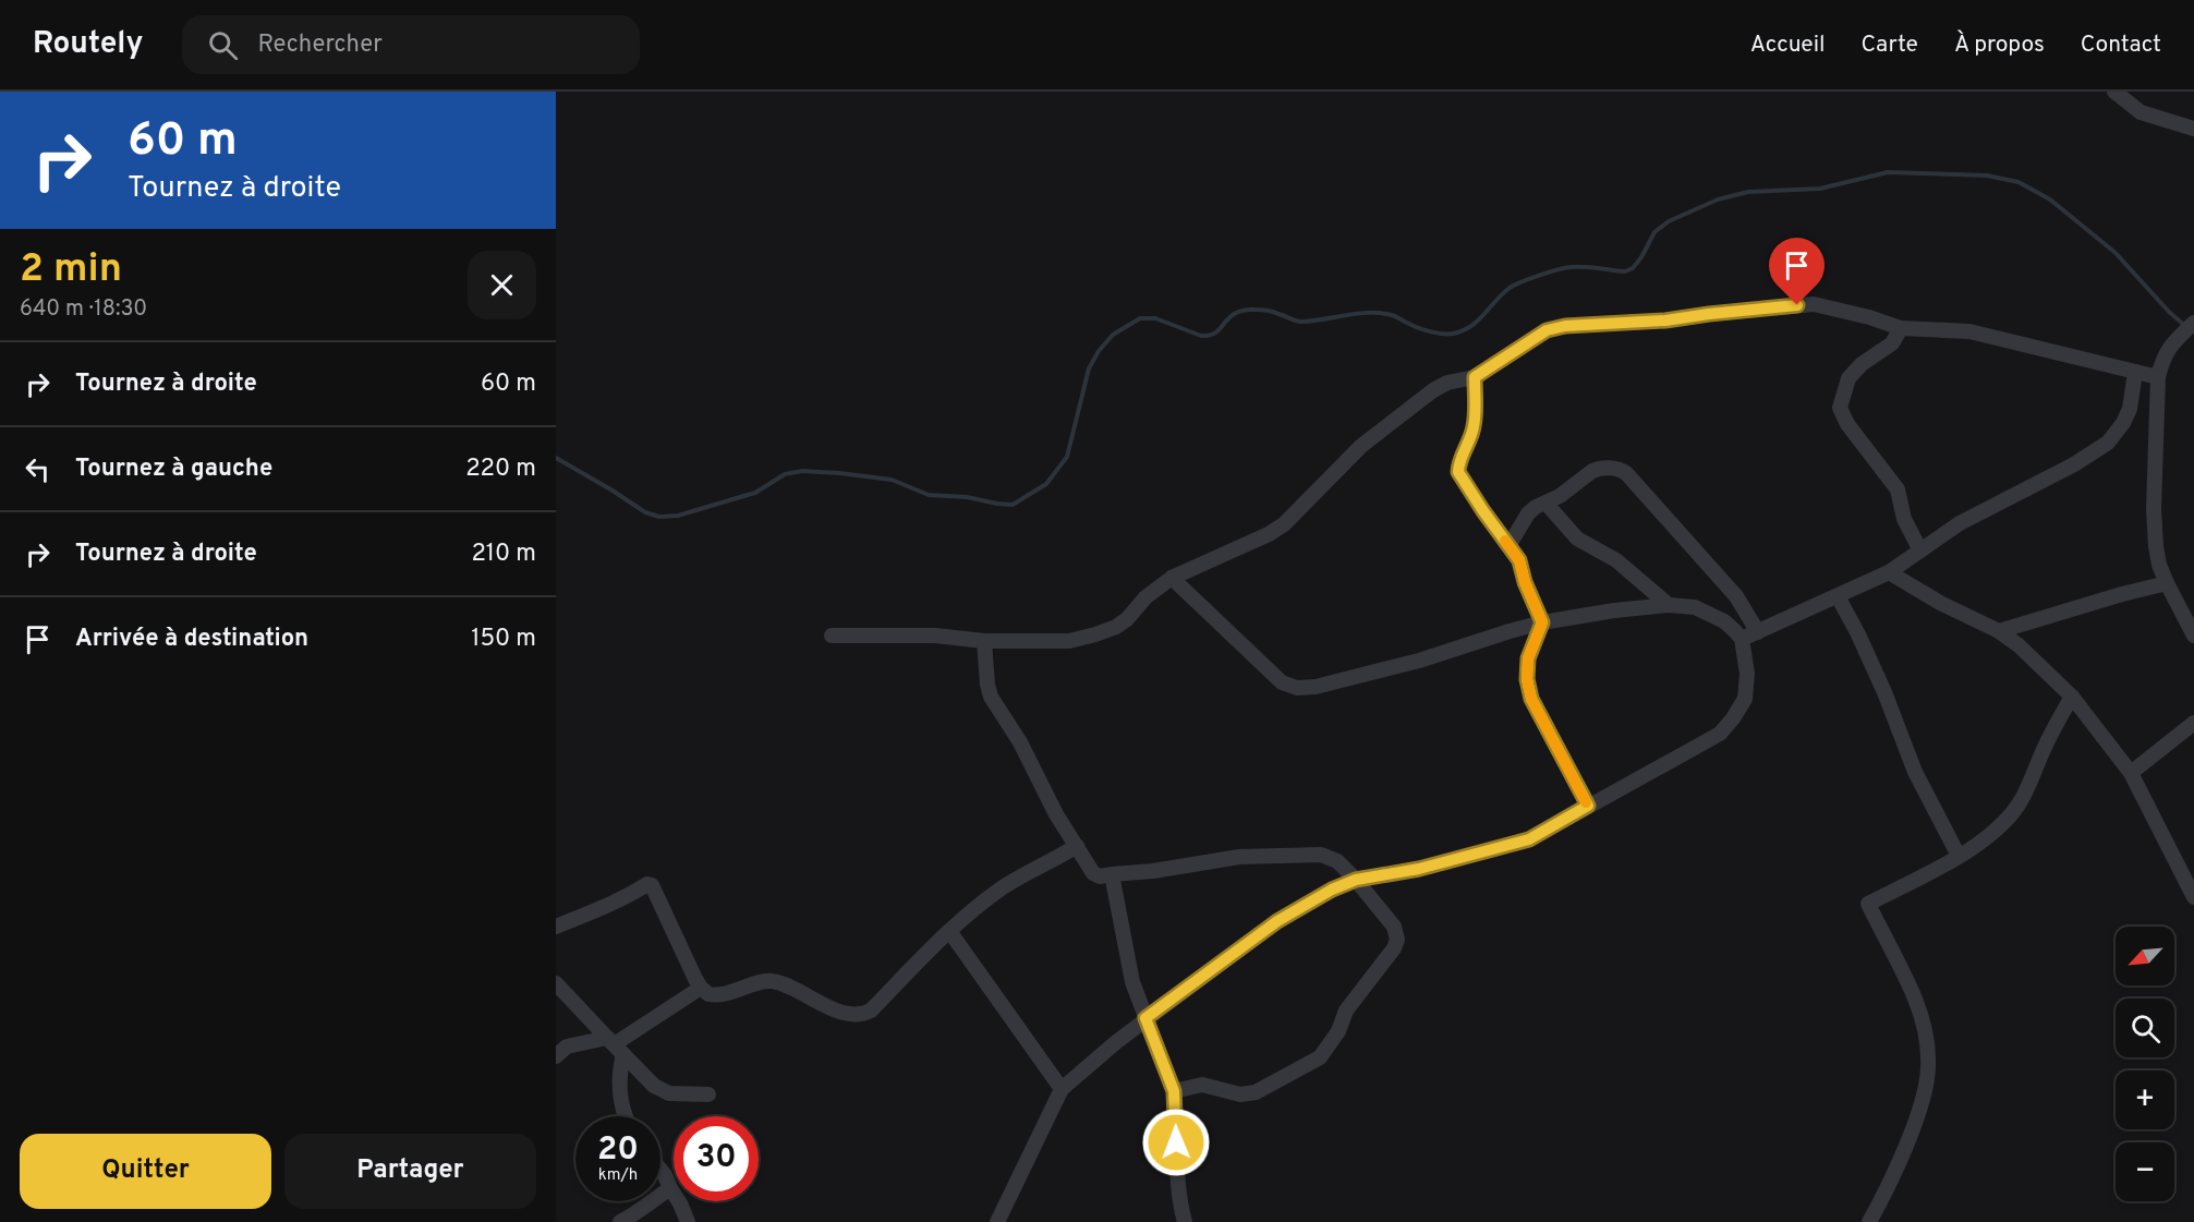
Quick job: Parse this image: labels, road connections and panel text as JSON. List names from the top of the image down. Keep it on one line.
{"north":"bottom left","page":{"header":"Routely","search":"Rechercher","nav":["Accueil","Carte","À propos","Contact"],"turn":["60 m","Tournez à droite"],"heading":["2 min","640 m · 18:30"],"list":[{"name":"Tournez à droite","value":"60 m"},{"name":"Tournez à gauche","value":"220 m"},{"name":"Tournez à droite","value":"210 m"},{"name":"Arrivée à destination","value":"150 m"}],"map_buttons":["+","−"],"speed":"20 km/h","limit":"30","buttons":["Quitter","Partager"]}}
